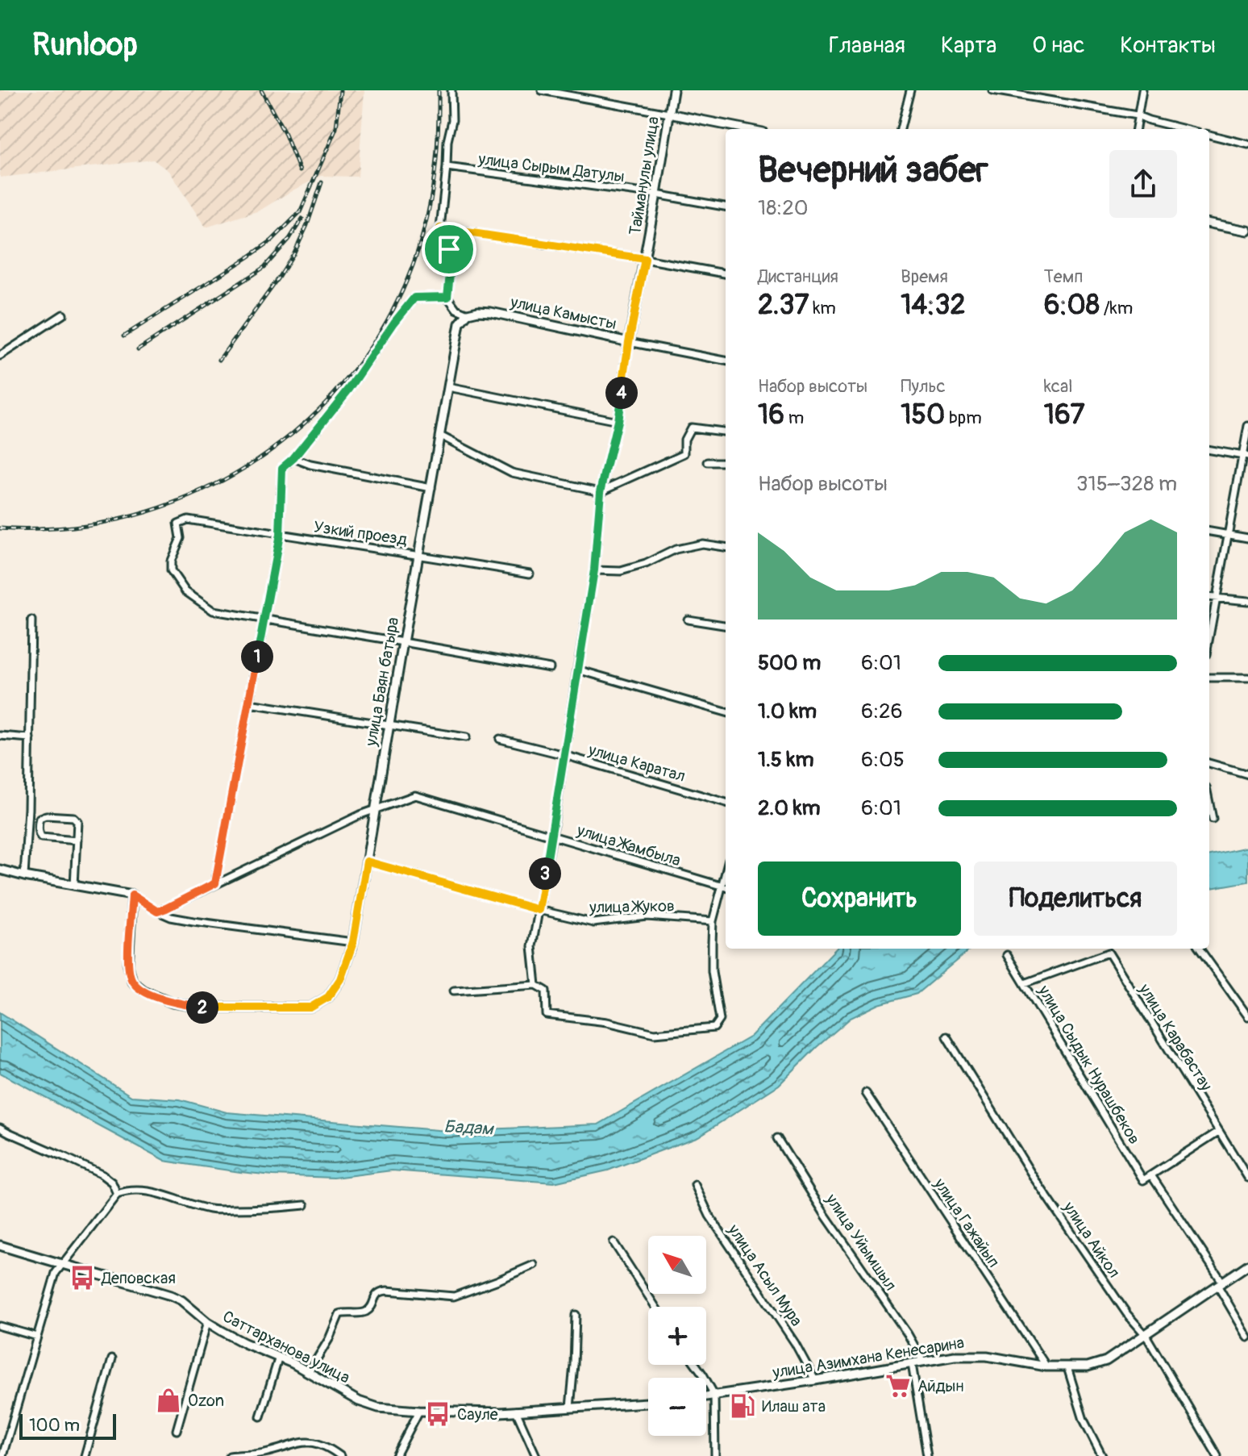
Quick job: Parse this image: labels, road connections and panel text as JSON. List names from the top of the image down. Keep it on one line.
{"streets":{"street":["улица Сырым Датулы","Тайманулы улица","улица Камысты","Узкий проезд","улица Баян батыра","улица Каратал","улица Жамбыла","улица Жуков","улица Карабастау","улица Сыдык Нурашбеков","улица Гажайып","улица Айкол","улица Уйымшыл","улица Асыл Мура","Саттарханова улица","улица Азимхана Кенесарина"]},"crossings":[["улица Сырым Датулы","Тайманулы улица"],["Тайманулы улица","улица Камысты"],["улица Камысты","улица Баян батыра"],["Узкий проезд","улица Баян батыра"],["улица Баян батыра","улица Жамбыла"],["улица Баян батыра","улица Жуков"],["улица Карабастау","улица Сыдык Нурашбеков"],["улица Сыдык Нурашбеков","улица Азимхана Кенесарина"],["улица Гажайып","улица Азимхана Кенесарина"],["улица Айкол","улица Азимхана Кенесарина"],["улица Уйымшыл","улица Азимхана Кенесарина"],["улица Асыл Мура","улица Азимхана Кенесарина"]],"water":["Бадам"],"places":{"bus stop":["Деповская","Сауле"],"supermarket":["Айдын"],"shop":["Ozon"],"fuel station":["Илаш ата"]},"scale_bar":"100 m","north":"top left","page":{"header":"Runloop","nav":["Главная","Карта","О нас","Контакты"],"heading":["Вечерний забег","18:20"],"stats":[["Дистанция","2.37 km"],["Время","14:32"],["Темп","6:08 /km"],["Набор высоты","16 m"],["Пульс","150 bpm"],["kcal","167"]],"pins":["4","1","3","2"],"chart":["Набор высоты","315–328 m"],"list":[{"name":"500 m","note":"6:01"},{"name":"1.0 km","note":"6:26"},{"name":"1.5 km","note":"6:05"},{"name":"2.0 km","note":"6:01"}],"buttons":["Сохранить","Поделиться"],"map_buttons":["+","−"],"scale":"100 m"}}
